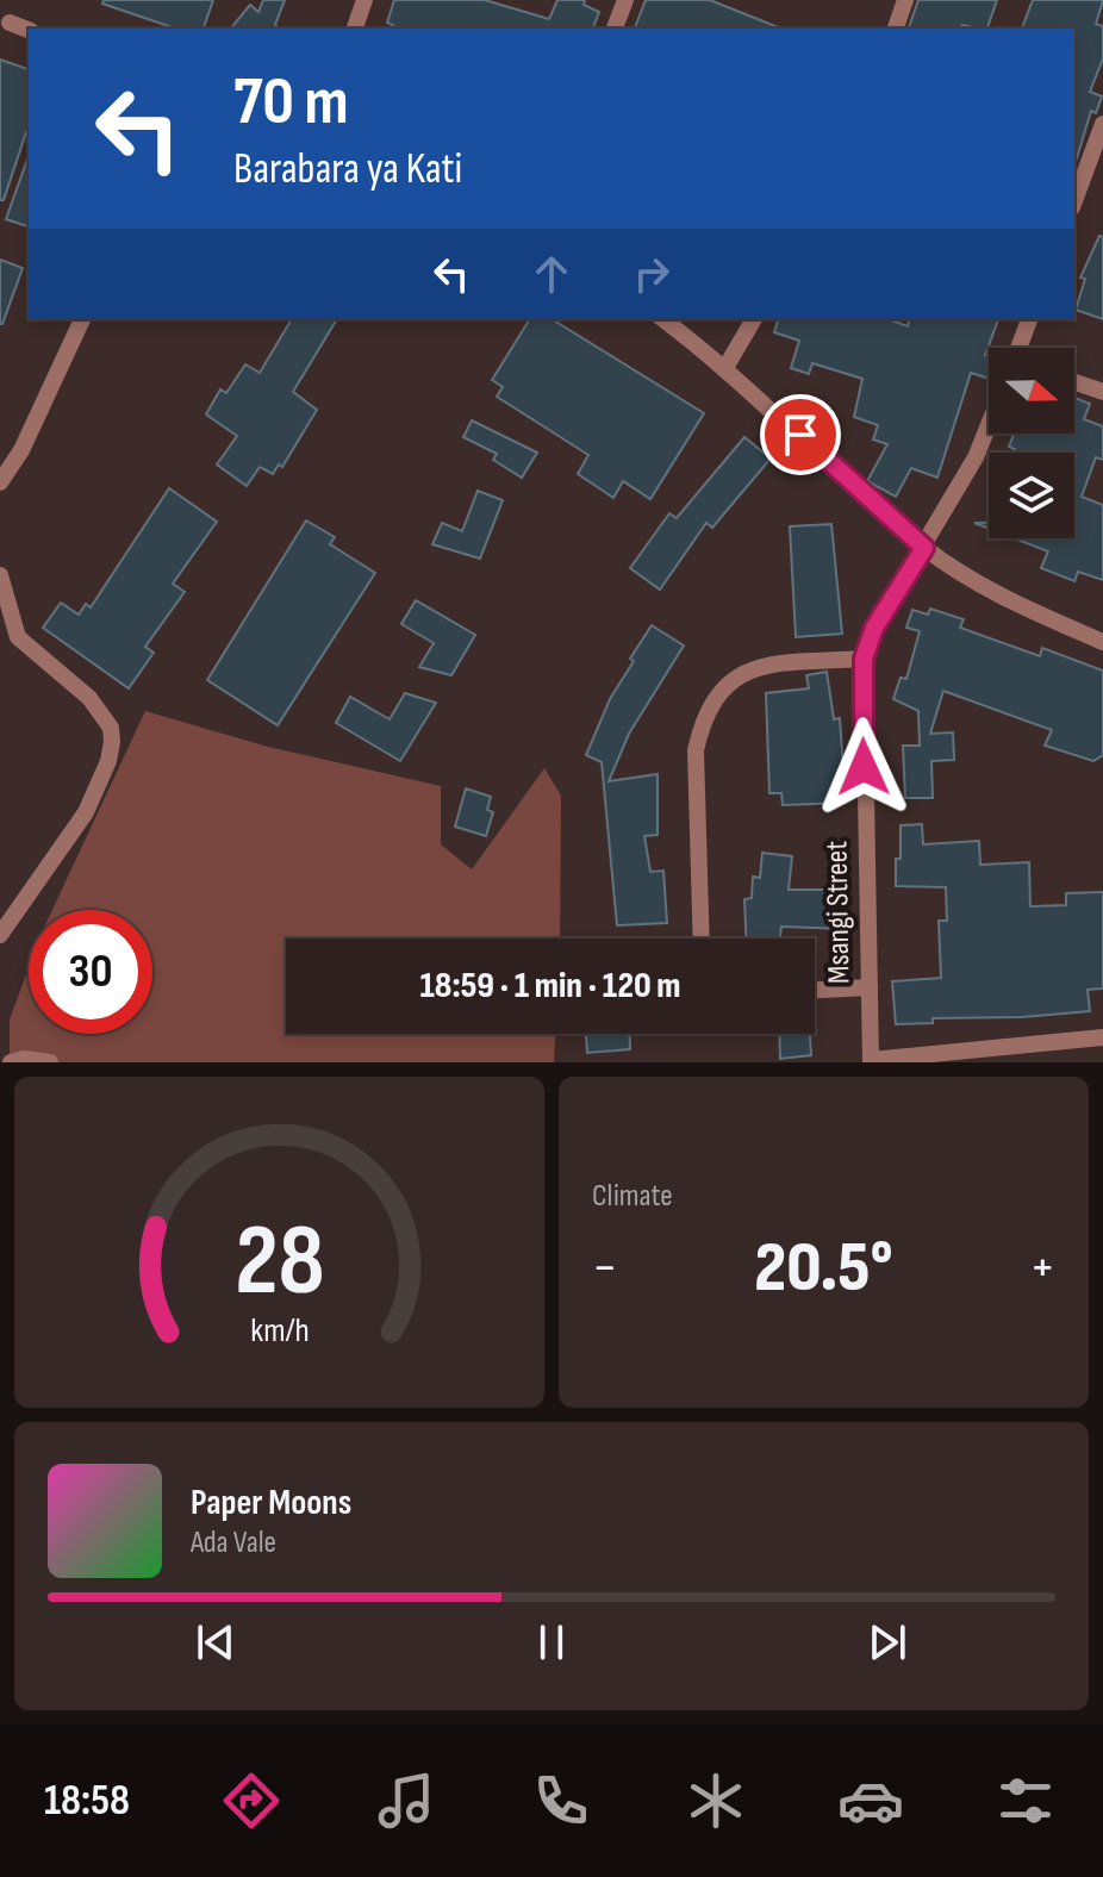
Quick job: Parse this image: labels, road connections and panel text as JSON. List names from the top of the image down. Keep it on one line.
{"streets":{"street":["Msangi Street"]},"north":"right","page":{"turn":["70 m","Barabara ya Kati"],"limit":"30","trip":"18:59 · 1 min · 120 m","tile":"Climate","heat":["−","20.5°","+"],"song":["Paper Moons","Ada Vale"],"tabs":"18:58","gauge":["28","km/h"]}}
